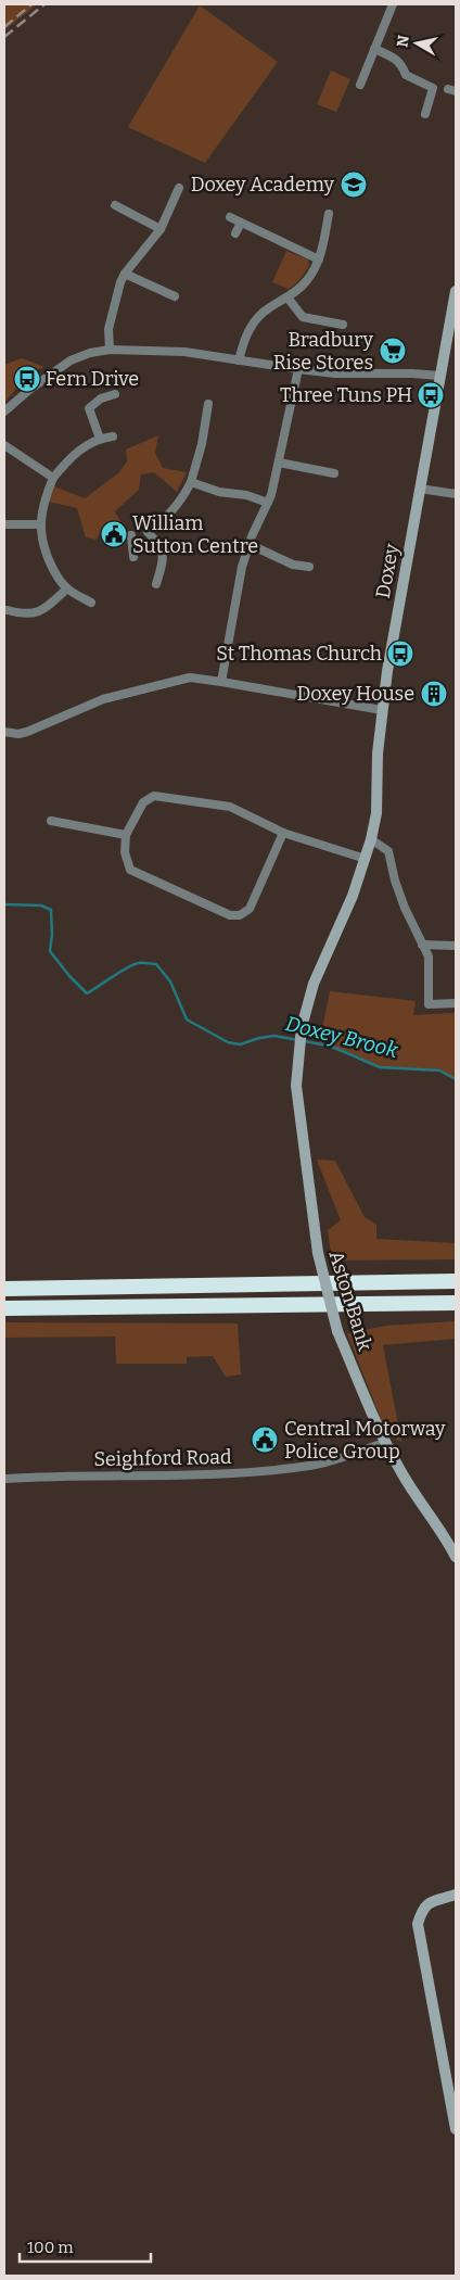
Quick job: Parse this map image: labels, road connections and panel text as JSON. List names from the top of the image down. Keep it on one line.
{"streets":{"street":["Doxey","Aston Bank","Seighford Road"]},"crossings":[["Doxey","Aston Bank"],["Aston Bank","Seighford Road"]],"water":["Doxey Brook"],"places":{"school or university":["Doxey Academy"],"supermarket":["Bradbury Rise Stores"],"bus stop":["Fern Drive","Three Tuns PH","St Thomas Church"],"public building":["William Sutton Centre","Central Motorway Police Group"],"building":["Doxey House"]},"scale_bar":"100 m","north":"left"}
